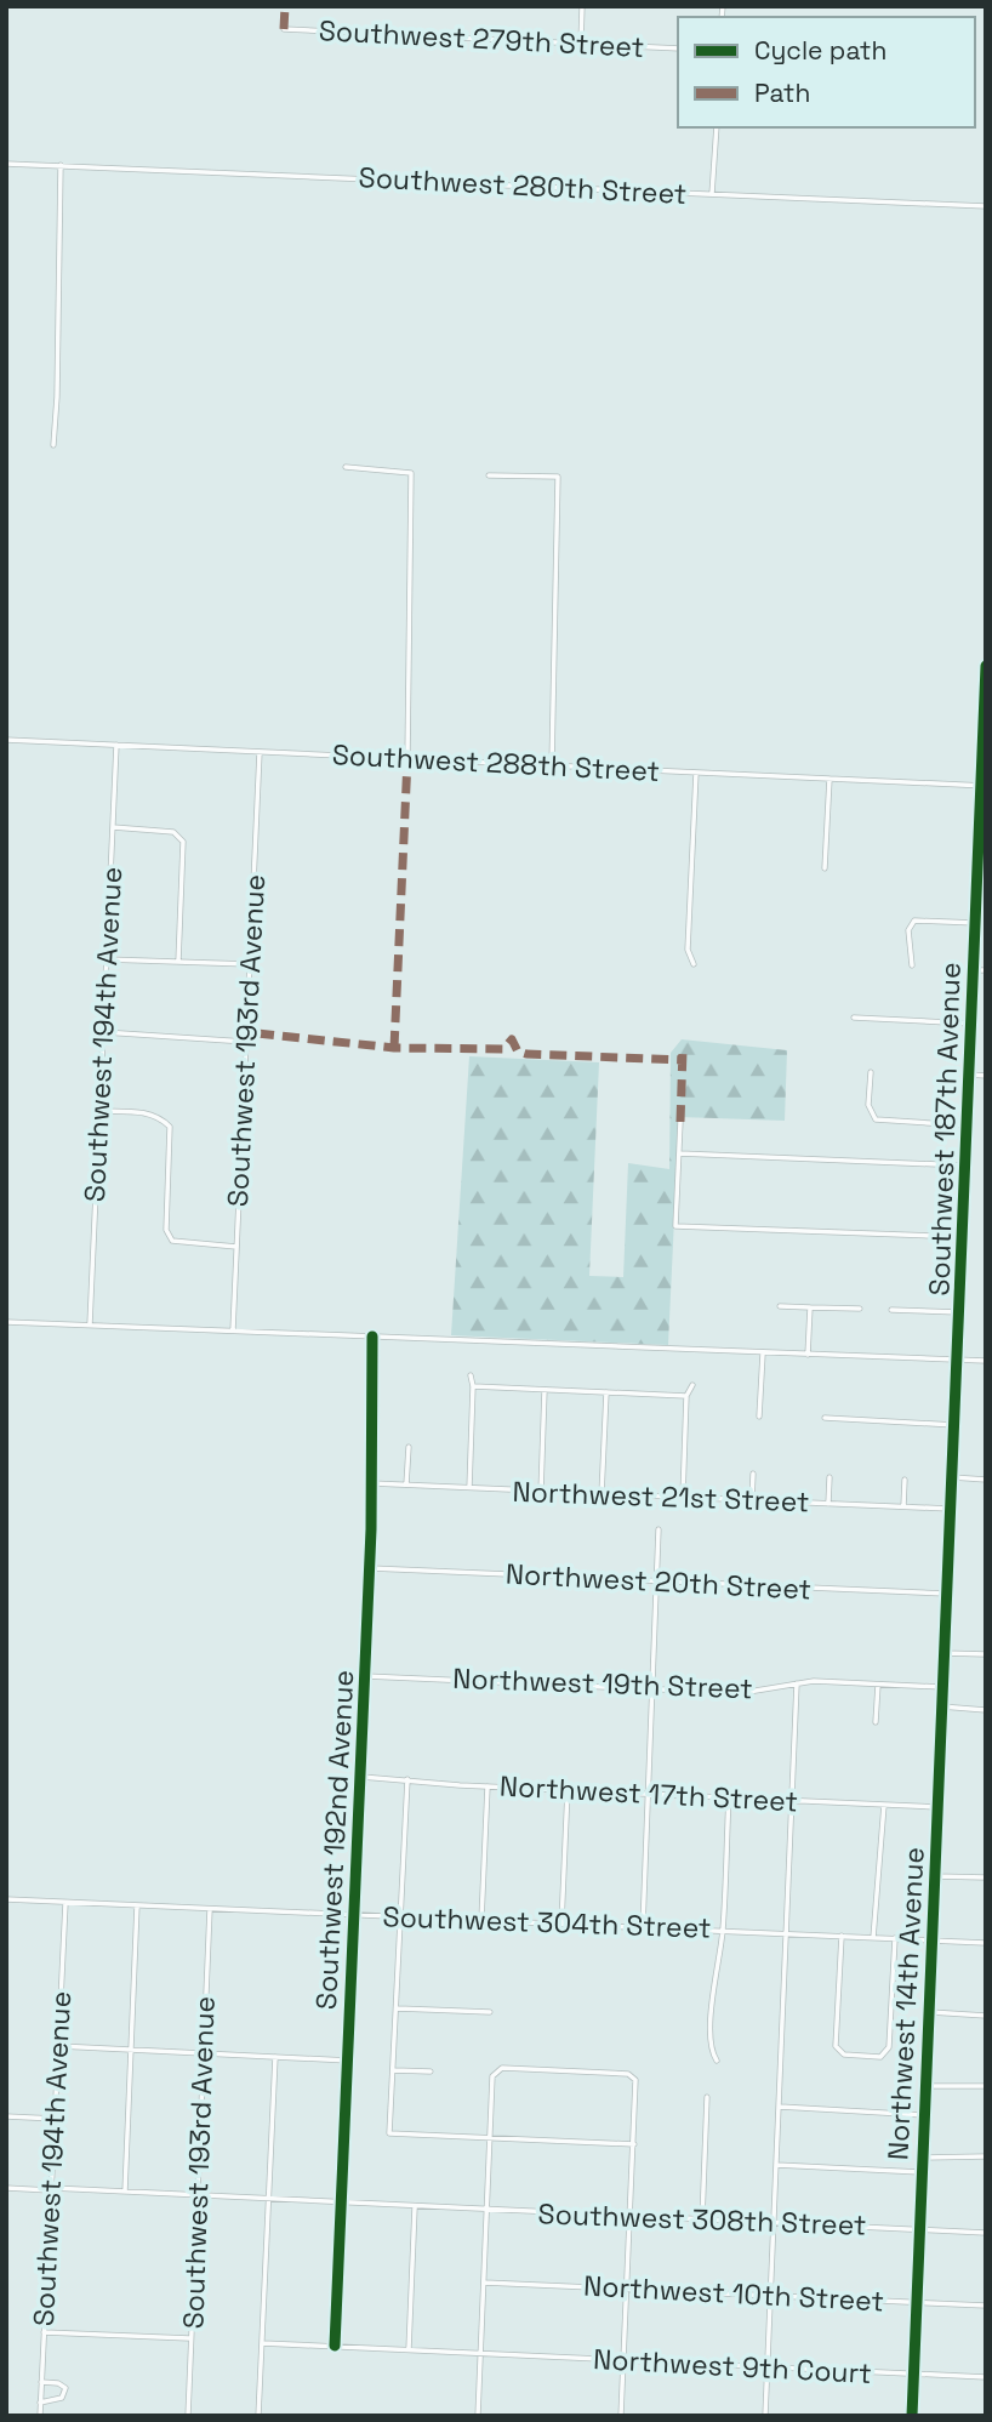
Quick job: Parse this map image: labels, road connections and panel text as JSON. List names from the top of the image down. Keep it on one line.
{"streets":{"street":["Southwest 279th Street","Southwest 280th Street","Southwest 288th Street","Southwest 194th Avenue","Southwest 193rd Avenue","Southwest 187th Avenue","Northwest 21st Street","Northwest 20th Street","Northwest 19th Street","Northwest 17th Street","Southwest 192nd Avenue","Southwest 304th Street","Northwest 14th Avenue","Southwest 308th Street","Northwest 10th Street","Northwest 9th Court"]},"crossings":[["Southwest 288th Street","Southwest 194th Avenue"],["Southwest 288th Street","Southwest 193rd Avenue"],["Southwest 288th Street","Southwest 187th Avenue"],["Southwest 194th Avenue","Southwest 304th Street"],["Southwest 194th Avenue","Southwest 308th Street"],["Southwest 193rd Avenue","Southwest 304th Street"],["Southwest 193rd Avenue","Southwest 308th Street"],["Southwest 187th Avenue","Northwest 21st Street"],["Southwest 187th Avenue","Northwest 20th Street"],["Southwest 187th Avenue","Northwest 14th Avenue"],["Northwest 21st Street","Southwest 192nd Avenue"],["Northwest 20th Street","Southwest 192nd Avenue"],["Northwest 20th Street","Northwest 14th Avenue"],["Northwest 19th Street","Southwest 192nd Avenue"],["Northwest 19th Street","Northwest 14th Avenue"],["Northwest 17th Street","Southwest 192nd Avenue"],["Northwest 17th Street","Northwest 14th Avenue"],["Southwest 192nd Avenue","Southwest 304th Street"],["Southwest 192nd Avenue","Southwest 308th Street"],["Southwest 192nd Avenue","Northwest 9th Court"],["Southwest 304th Street","Northwest 14th Avenue"],["Northwest 14th Avenue","Southwest 308th Street"],["Northwest 14th Avenue","Northwest 10th Street"],["Northwest 14th Avenue","Northwest 9th Court"]],"legend":["Cycle path","Path"]}
